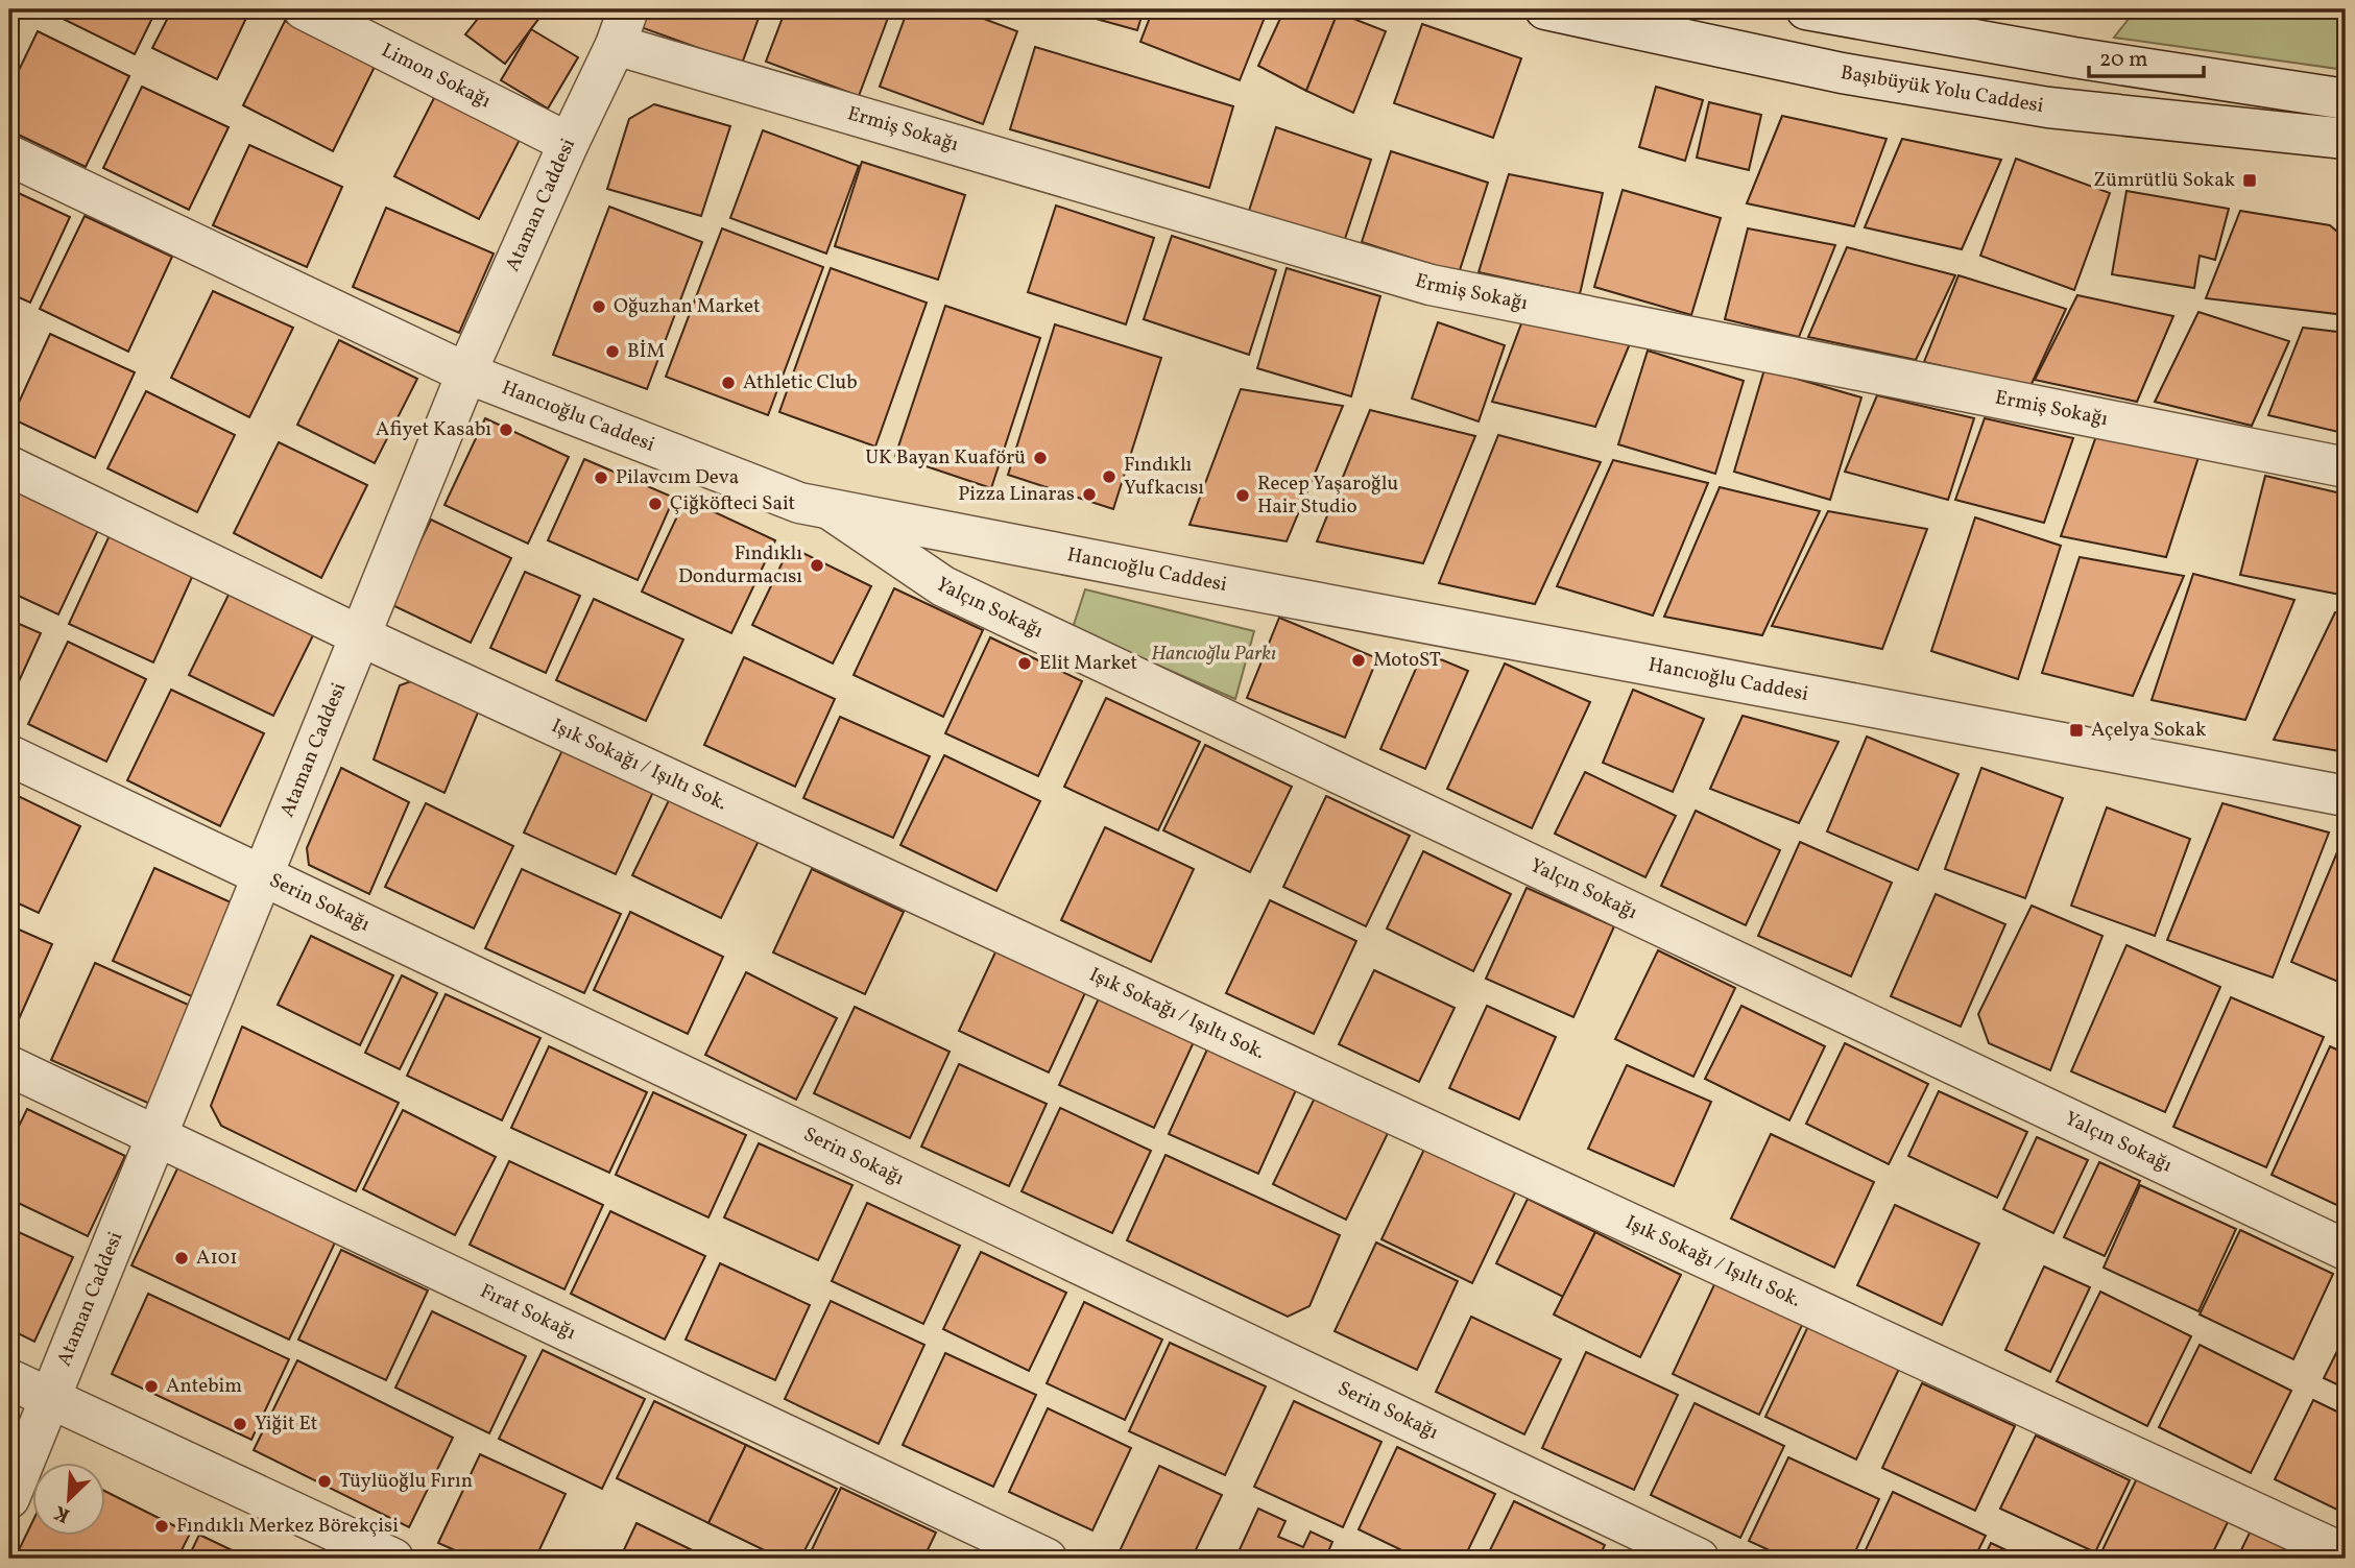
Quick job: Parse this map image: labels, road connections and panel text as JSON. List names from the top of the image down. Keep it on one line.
{"streets":{"street":["Limon Sokağı","Başıbüyük Yolu Caddesi","Ermiş Sokağı","Ataman Caddesi","Hancıoğlu Caddesi","Yalçın Sokağı","Işık Sokağı / Işıltı Sok.","Serin Sokağı","Fırat Sokağı"]},"crossings":[["Limon Sokağı","Ataman Caddesi"],["Ermiş Sokağı","Ataman Caddesi"],["Ataman Caddesi","Hancıoğlu Caddesi"],["Ataman Caddesi","Işık Sokağı / Işıltı Sok."],["Ataman Caddesi","Serin Sokağı"],["Ataman Caddesi","Fırat Sokağı"],["Hancıoğlu Caddesi","Yalçın Sokağı"]],"parks":["Hancıoğlu Parkı"],"places":{"transit":["Zümrütlü Sokak","Açelya Sokak"],"other":["Oğuzhan Market","BİM","Athletic Club","Afiyet Kasabı","UK Bayan Kuaförü","Fındıklı Yufkacısı","Pilavcım Deva","Pizza Linaras","Recep Yaşaroğlu Hair Studio","Çiğköfteci Sait","Fındıklı Dondurmacısı","MotoST","Elit Market","A101","Antebim","Yiğit Et","Tüylüoğlu Fırın","Fındıklı Merkez Börekçisi"]},"scale_bar":"20 m","north":"bottom left"}
